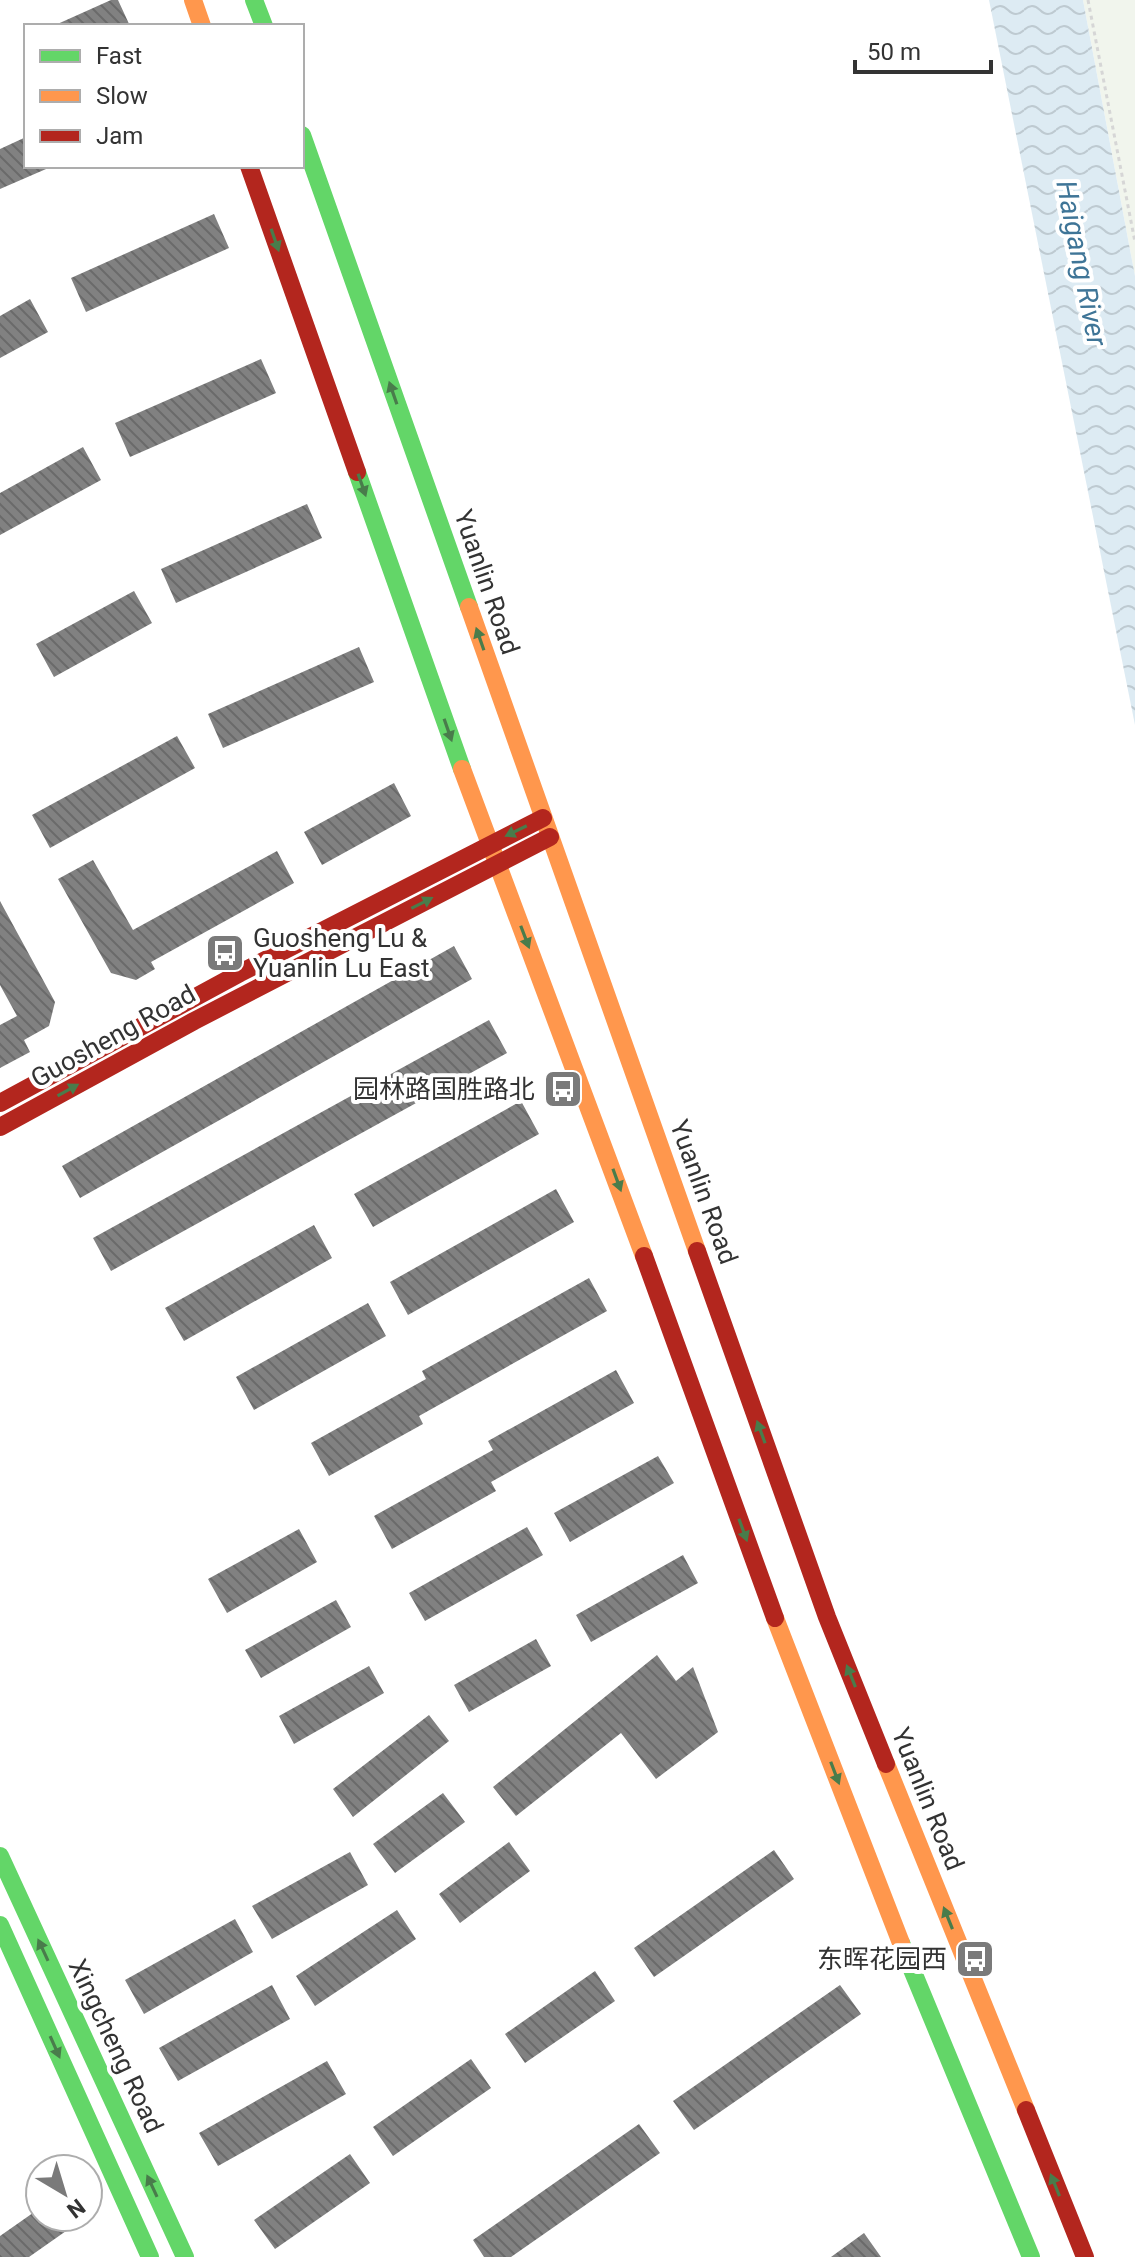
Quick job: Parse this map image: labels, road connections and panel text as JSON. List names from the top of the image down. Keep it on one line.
{"streets":{"main road":["Yuanlin Road","Guosheng Road","Xingcheng Road"]},"crossings":[["Yuanlin Road","Guosheng Road"]],"water":["Haigang River"],"places":{"bus stop":["Guosheng Lu & Yuanlin Lu East","园林路国胜路北","东晖花园西"]},"legend":["Fast","Slow","Jam"],"scale_bar":"50 m","north":"bottom right"}
